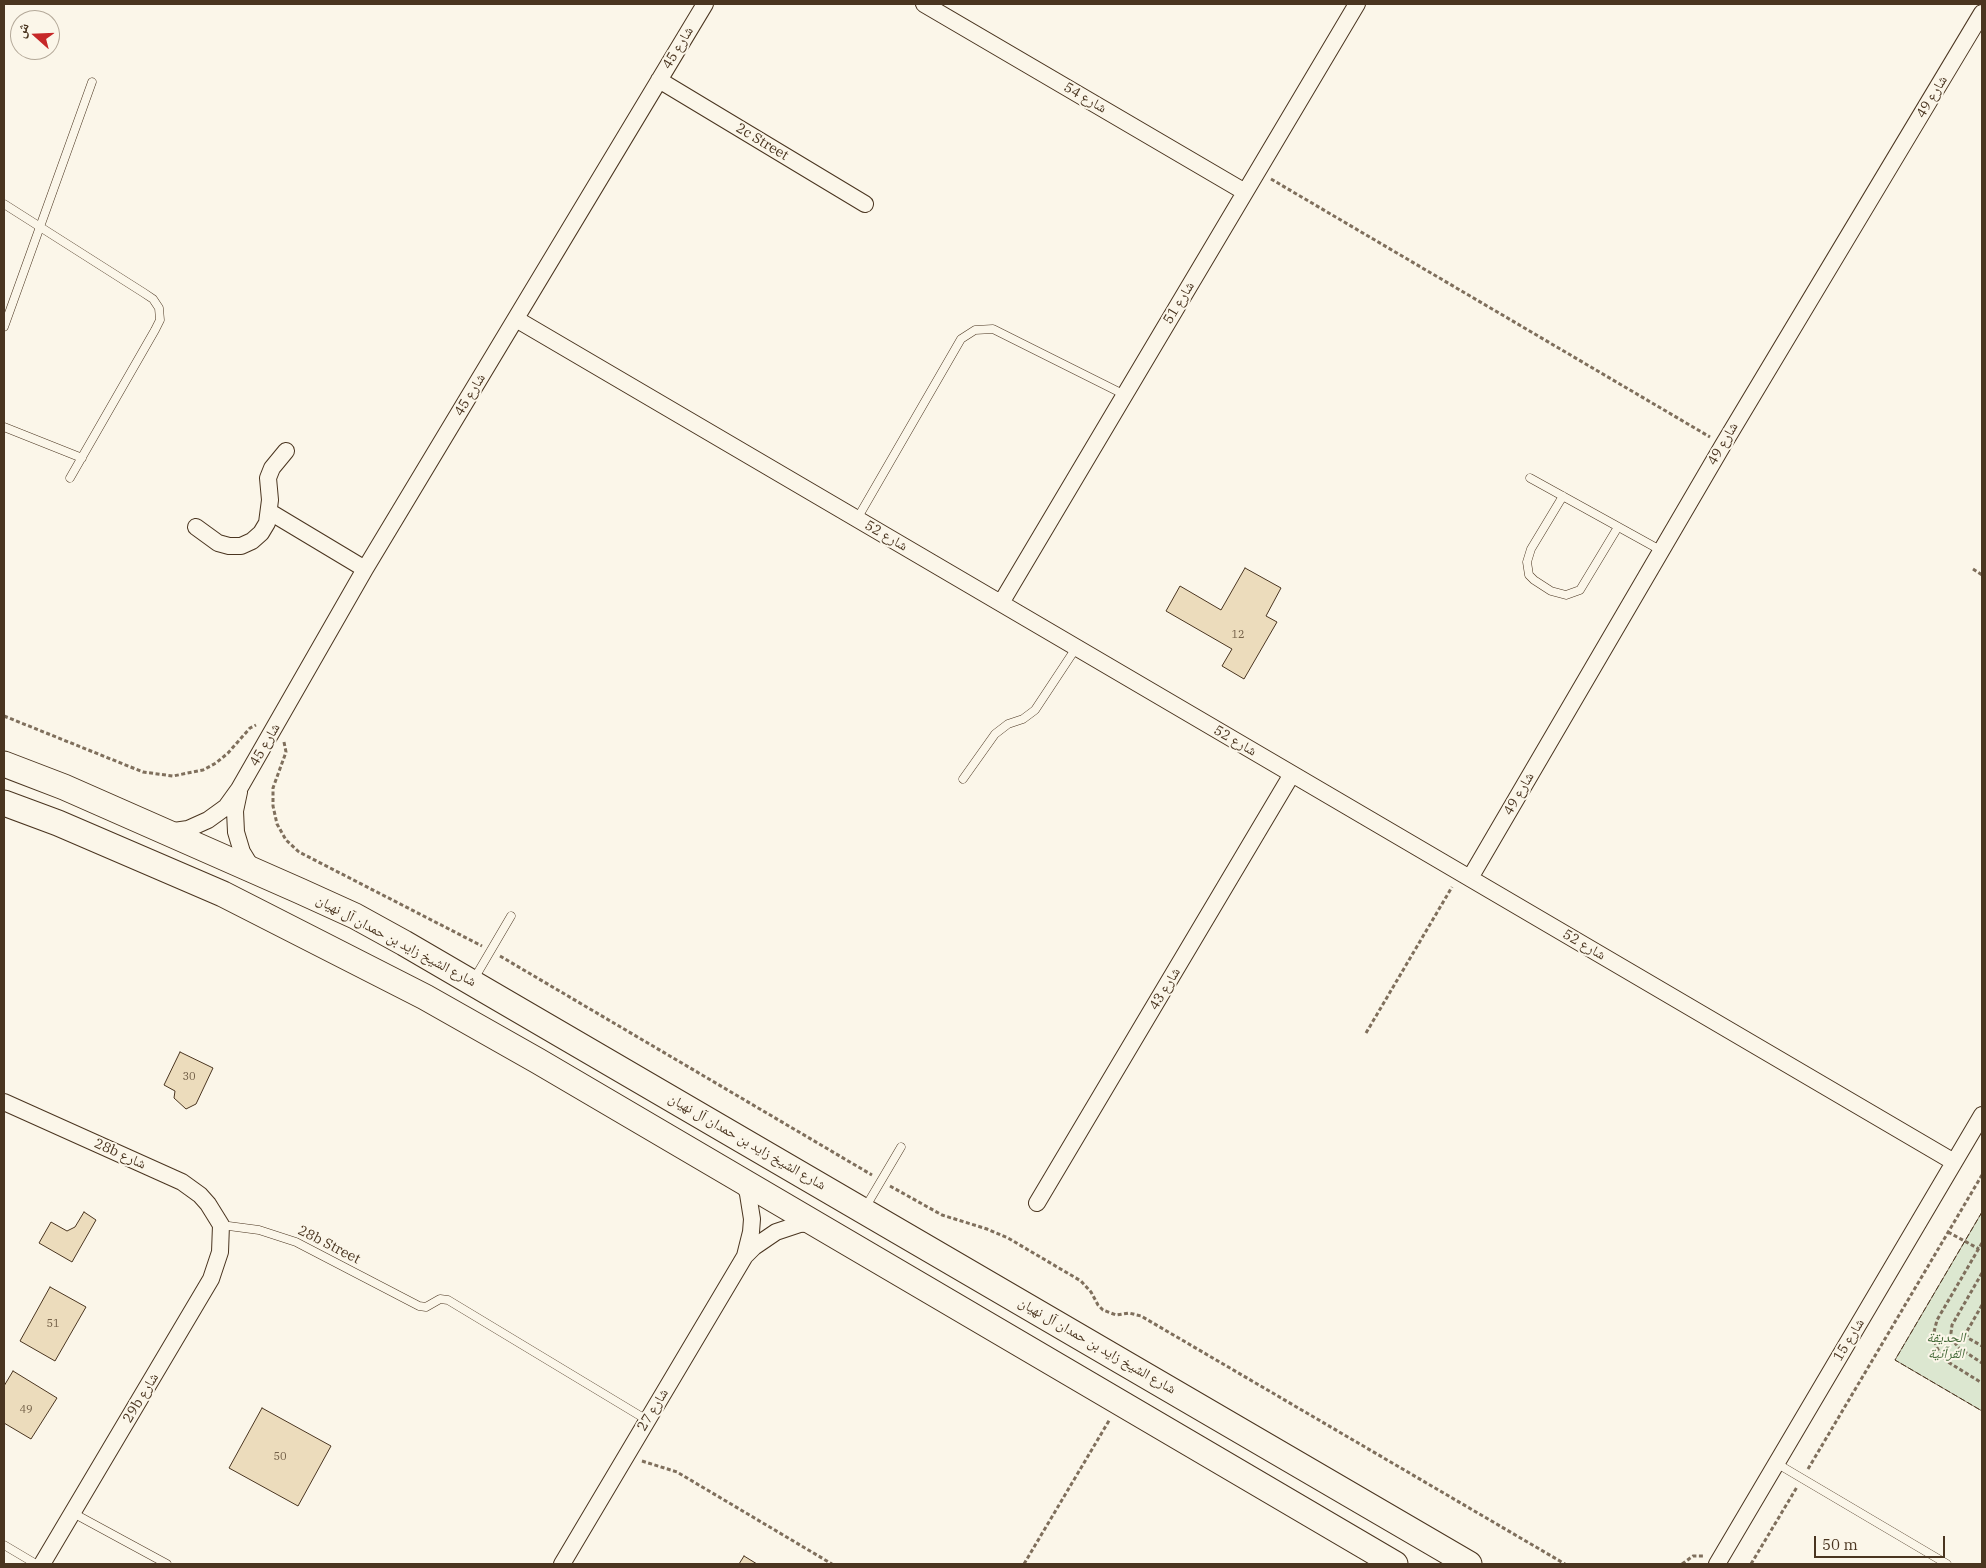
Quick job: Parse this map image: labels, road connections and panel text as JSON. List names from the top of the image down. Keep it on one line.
{"streets":{"main road":["شارع الشيخ زايد بن حمدان آل نهيان"],"street":["شارع 45","شارع 49","شارع 54","2c Street","شارع 51","شارع 52","شارع 43","28b شارع","شارع 15","29b شارع","شارع 27"],"lane":["28b Street"]},"crossings":[["شارع 45","2c Street"],["شارع 45","شارع 52"],["شارع 45","شارع الشيخ زايد بن حمدان آل نهيان"],["شارع 49","شارع 52"],["شارع 54","شارع 51"],["شارع 51","شارع 52"],["شارع 52","شارع 43"],["شارع 52","شارع 15"],["28b شارع","28b Street"],["28b شارع","29b شارع"],["28b Street","29b شارع"],["28b Street","شارع 27"]],"parks":["الحديقة القرآنية"],"house_numbers":["12","30","51","49","50"],"scale_bar":"50 m","north":"left"}
